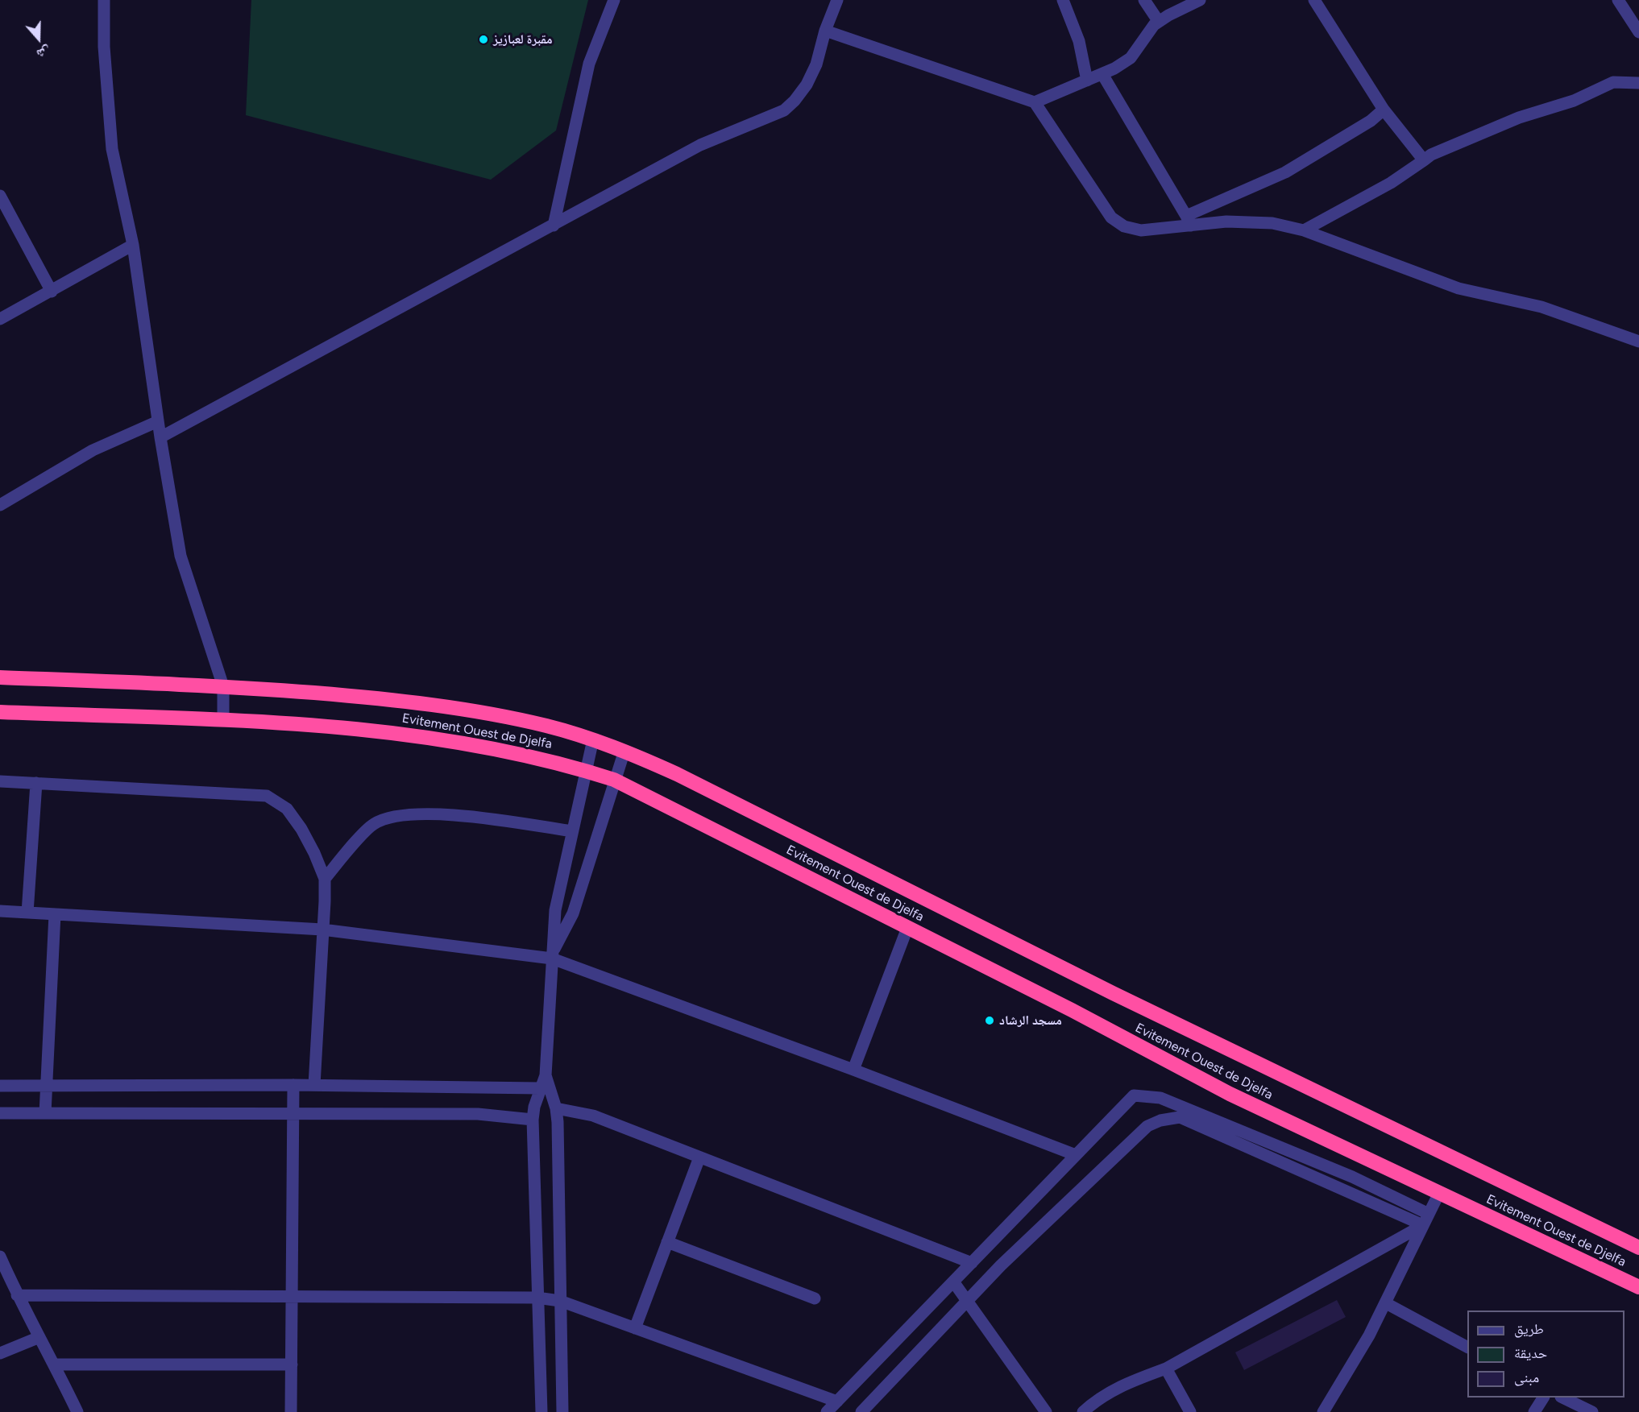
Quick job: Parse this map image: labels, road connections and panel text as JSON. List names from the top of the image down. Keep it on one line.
{"streets":{"highway":["Evitement Ouest de Djelfa"]},"places":["مقبرة لعبازيز","مسجد الرشاد"],"legend":["طريق","حديقة","مبنى"],"north":"bottom"}
